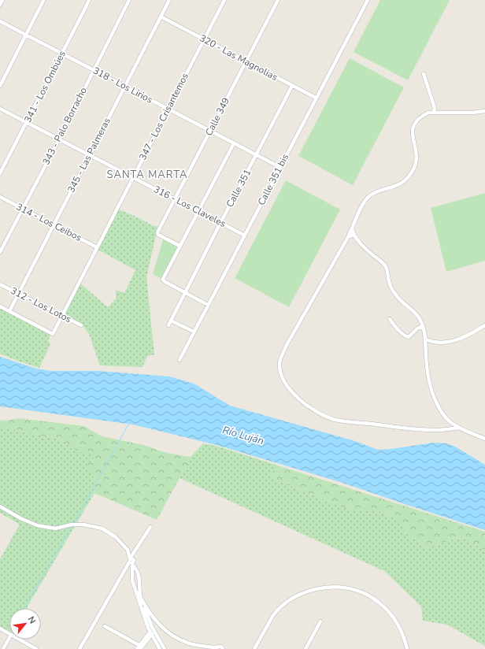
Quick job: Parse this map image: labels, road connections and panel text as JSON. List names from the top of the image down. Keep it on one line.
{"streets":{"street":["320 - Las Magnolias","318 - Los Lirios","341 - Los Ombúes","347 - Los Crisantemos","Calle 349","343 - Palo Borracho","345 - Las Palmeras","Calle 351 bis","Calle 351","316 - Los Claveles","314 - Los Ceibos","312 - Los Lotos"]},"crossings":[["320 - Las Magnolias","347 - Los Crisantemos"],["320 - Las Magnolias","Calle 349"],["320 - Las Magnolias","345 - Las Palmeras"],["320 - Las Magnolias","Calle 351 bis"],["320 - Las Magnolias","Calle 351"],["318 - Los Lirios","341 - Los Ombúes"],["318 - Los Lirios","347 - Los Crisantemos"],["318 - Los Lirios","Calle 349"],["318 - Los Lirios","343 - Palo Borracho"],["318 - Los Lirios","345 - Las Palmeras"],["318 - Los Lirios","Calle 351 bis"],["318 - Los Lirios","Calle 351"],["341 - Los Ombúes","316 - Los Claveles"],["347 - Los Crisantemos","345 - Las Palmeras"],["347 - Los Crisantemos","316 - Los Claveles"],["347 - Los Crisantemos","314 - Los Ceibos"],["347 - Los Crisantemos","312 - Los Lotos"],["Calle 349","316 - Los Claveles"],["343 - Palo Borracho","316 - Los Claveles"],["343 - Palo Borracho","314 - Los Ceibos"],["345 - Las Palmeras","316 - Los Claveles"],["345 - Las Palmeras","314 - Los Ceibos"],["345 - Las Palmeras","312 - Los Lotos"],["Calle 351 bis","316 - Los Claveles"],["Calle 351","316 - Los Claveles"]],"districts":["SANTA MARTA"],"water":["Río Luján"],"north":"top right"}
